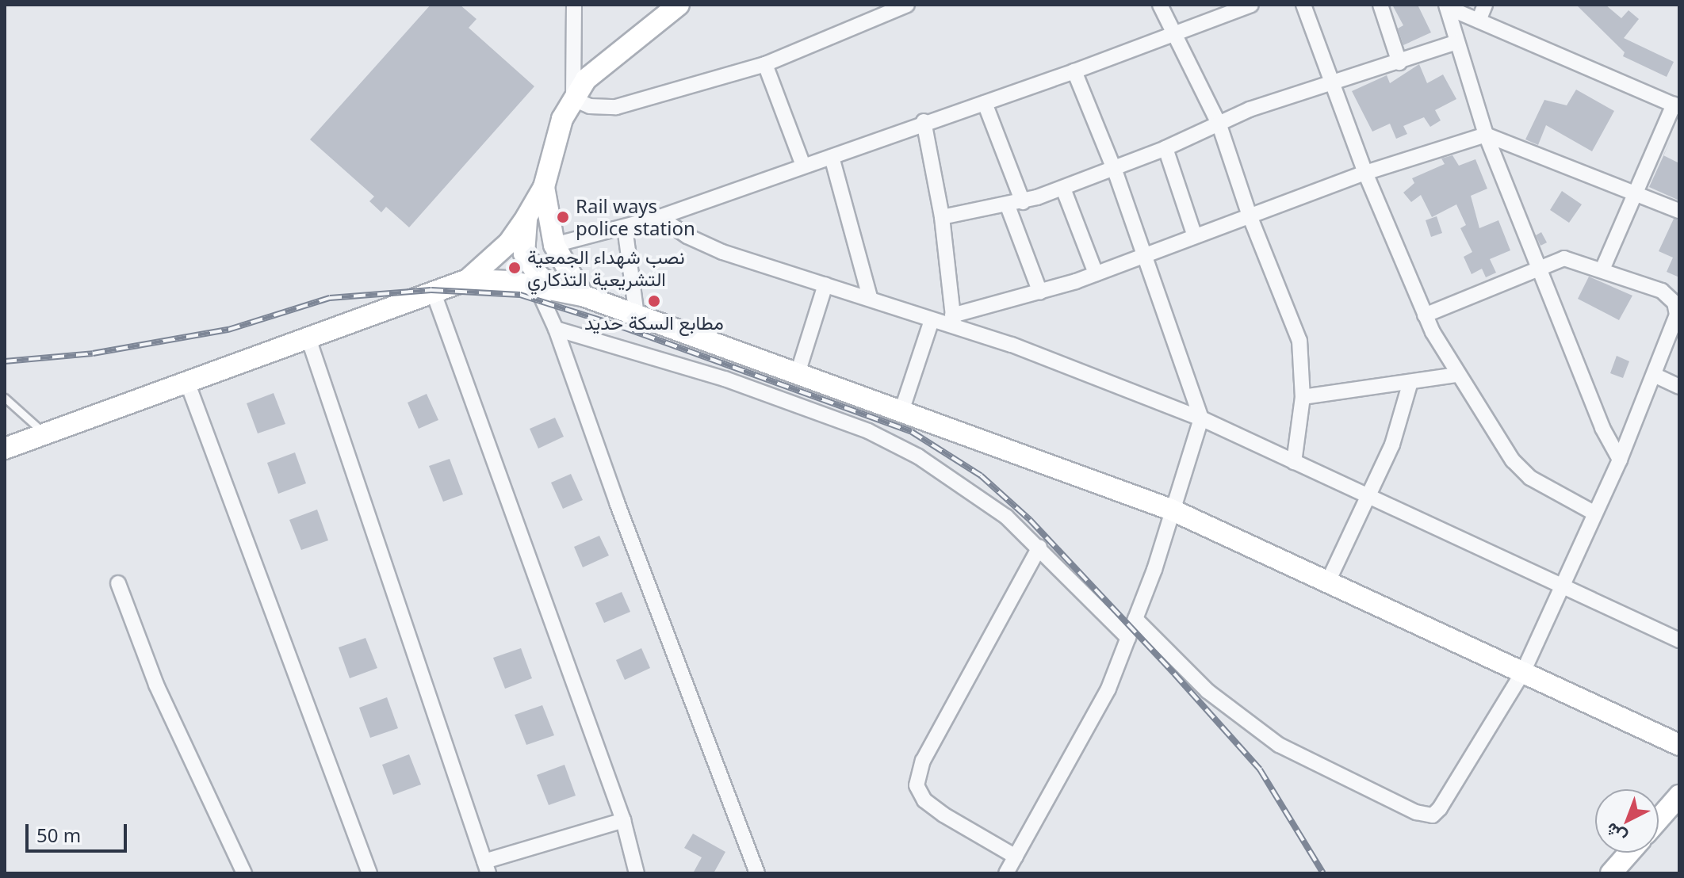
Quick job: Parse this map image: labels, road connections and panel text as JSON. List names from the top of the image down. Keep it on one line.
{"places":["Rail ways police station","نصب شهداء الجمعية التشريعية التذكاري","مطابع السكة حديد"],"scale_bar":"50 m","north":"bottom left"}
